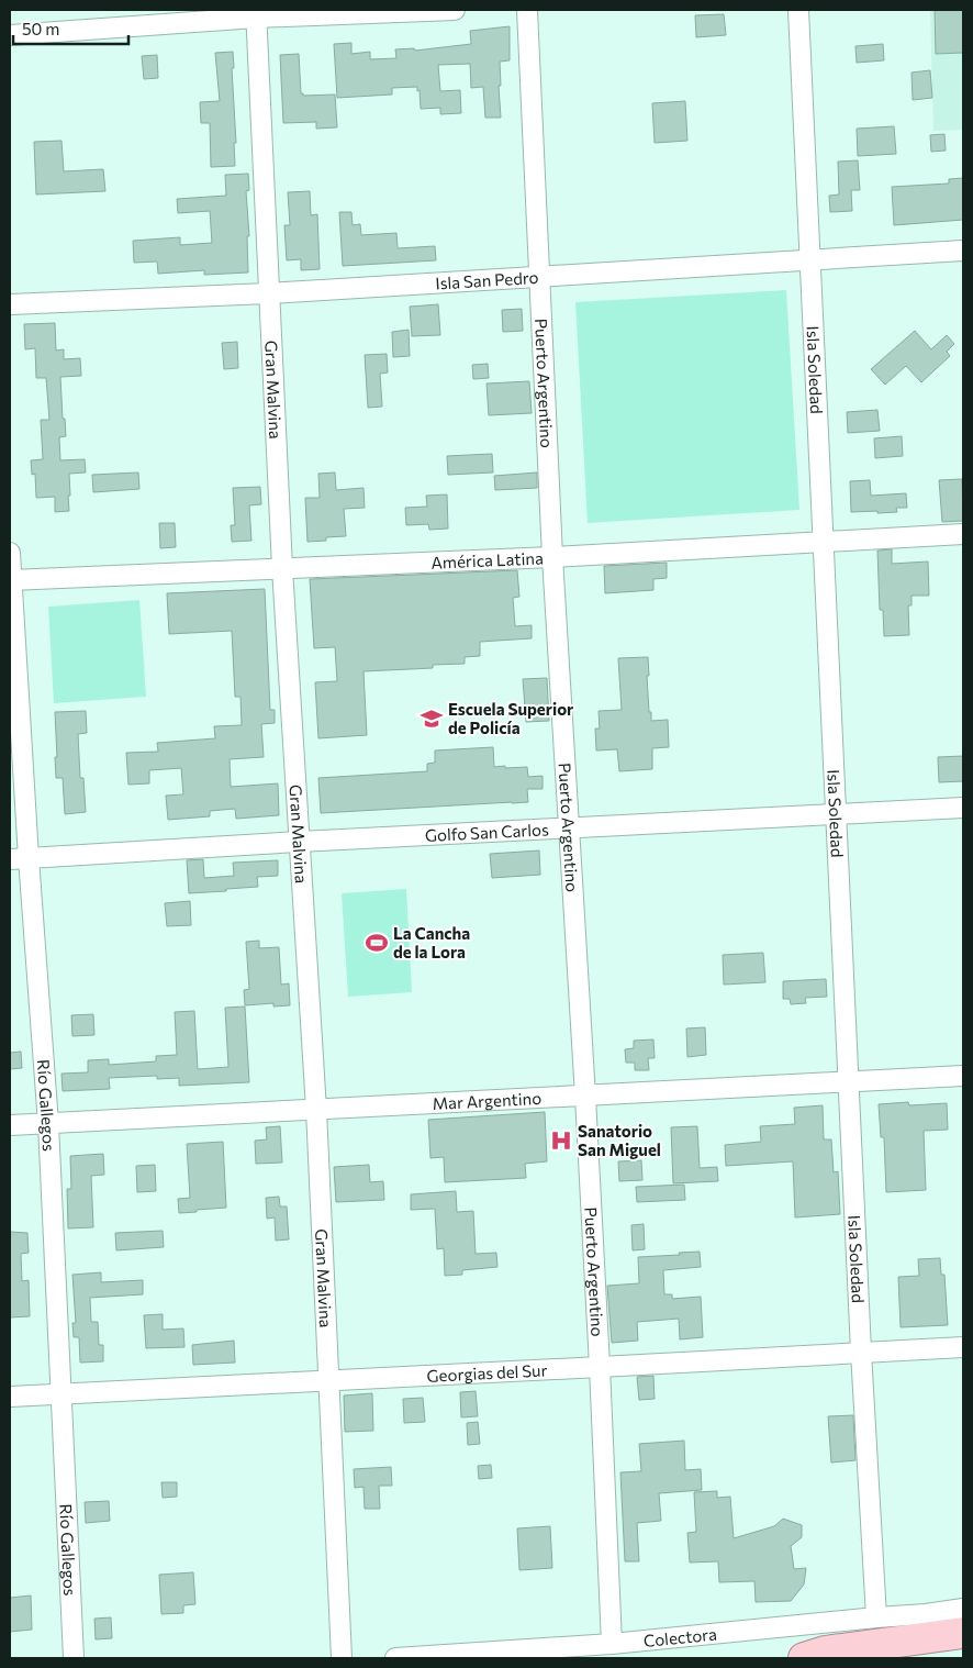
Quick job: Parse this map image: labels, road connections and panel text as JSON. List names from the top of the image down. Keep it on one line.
{"streets":{"street":["Isla San Pedro","Isla Soledad","Puerto Argentino","Gran Malvina","América Latina","Golfo San Carlos","Mar Argentino","Río Gallegos","Georgias del Sur","Colectora"]},"crossings":[["Isla San Pedro","Isla Soledad"],["Isla San Pedro","Puerto Argentino"],["Isla San Pedro","Gran Malvina"],["Isla Soledad","América Latina"],["Isla Soledad","Golfo San Carlos"],["Isla Soledad","Mar Argentino"],["Isla Soledad","Georgias del Sur"],["Isla Soledad","Colectora"],["Puerto Argentino","América Latina"],["Puerto Argentino","Golfo San Carlos"],["Puerto Argentino","Mar Argentino"],["Puerto Argentino","Georgias del Sur"],["Puerto Argentino","Colectora"],["Gran Malvina","América Latina"],["Gran Malvina","Golfo San Carlos"],["Gran Malvina","Mar Argentino"],["Gran Malvina","Georgias del Sur"],["América Latina","Río Gallegos"],["Golfo San Carlos","Río Gallegos"],["Mar Argentino","Río Gallegos"],["Río Gallegos","Georgias del Sur"]],"places":{"school or university":["Escuela Superior de Policía"],"sports":["La Cancha de la Lora"],"hospital":["Sanatorio San Miguel"]},"scale_bar":"50 m"}
